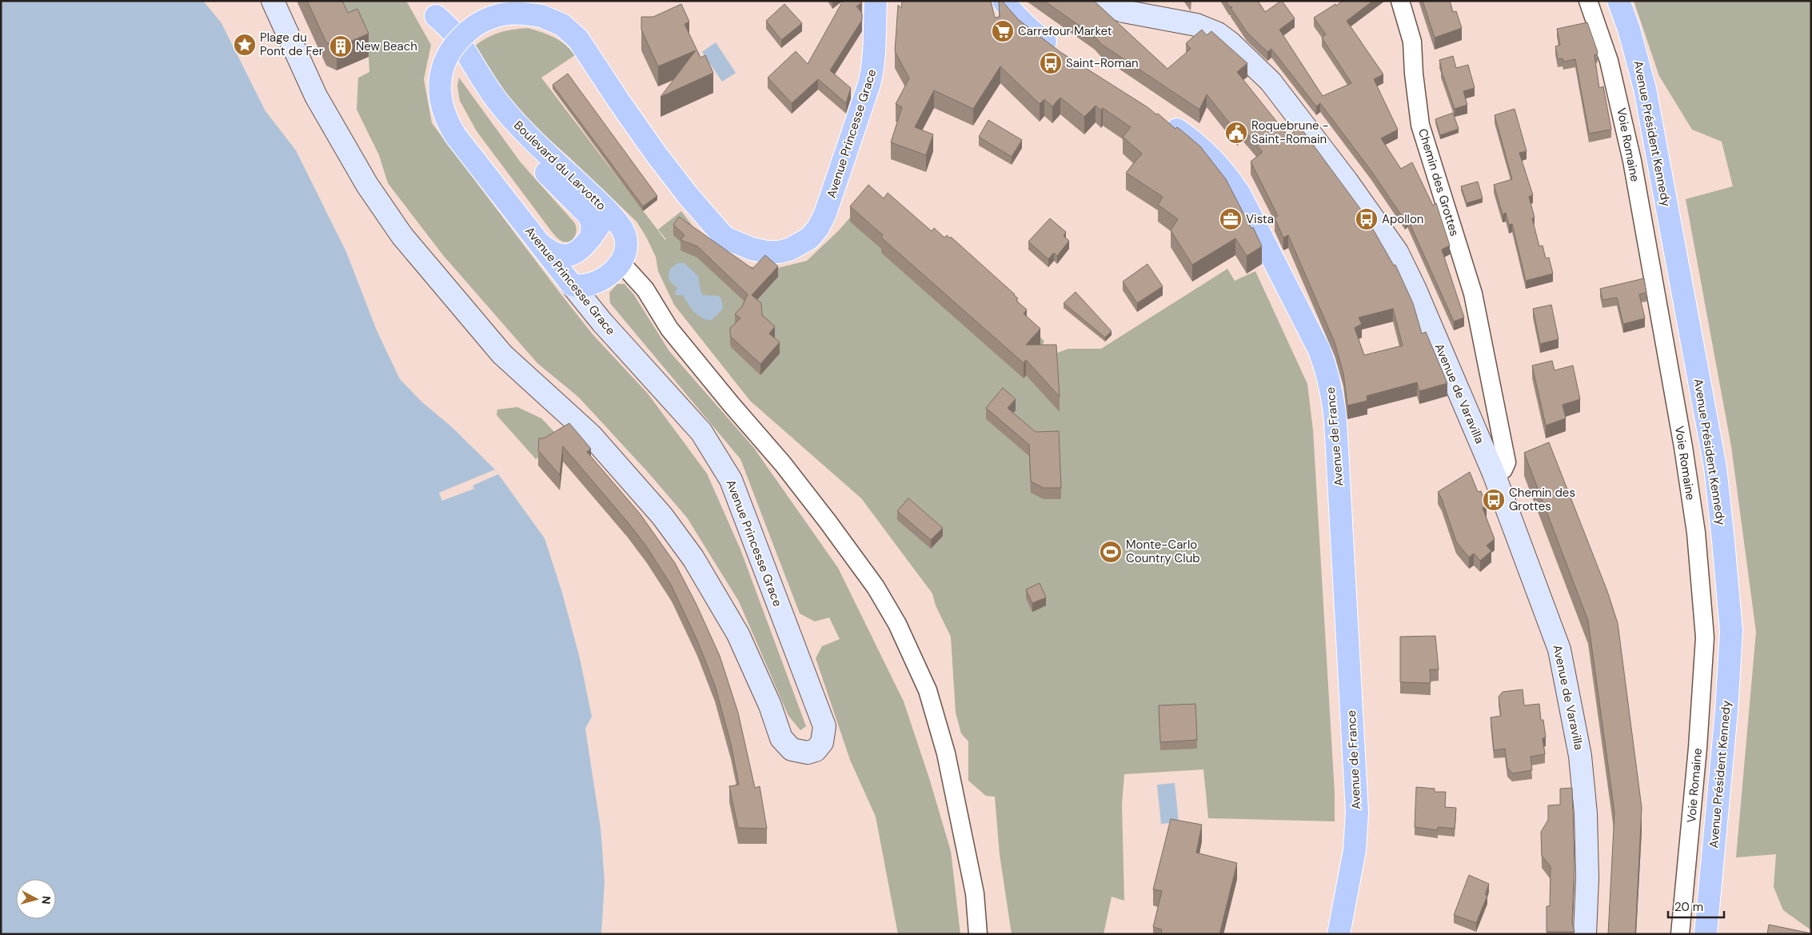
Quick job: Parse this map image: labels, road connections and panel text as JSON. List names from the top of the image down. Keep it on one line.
{"streets":{"main road":["Avenue Princesse Grace","Avenue Président Kennedy","Boulevard du Larvotto","Avenue de France"],"street":["Voie Romaine","Chemin des Grottes","Avenue de Varavilla"]},"crossings":[["Avenue Princesse Grace","Boulevard du Larvotto"],["Chemin des Grottes","Avenue de Varavilla"]],"places":{"supermarket":["Carrefour Market"],"place":["Plage du Pont de Fer"],"building":["New Beach"],"bus stop":["Saint-Roman","Apollon","Chemin des Grottes"],"public building":["Roquebrune - Saint-Romain"],"office":["Vista"],"sports":["Monte-Carlo Country Club"]},"scale_bar":"20 m","north":"right"}
